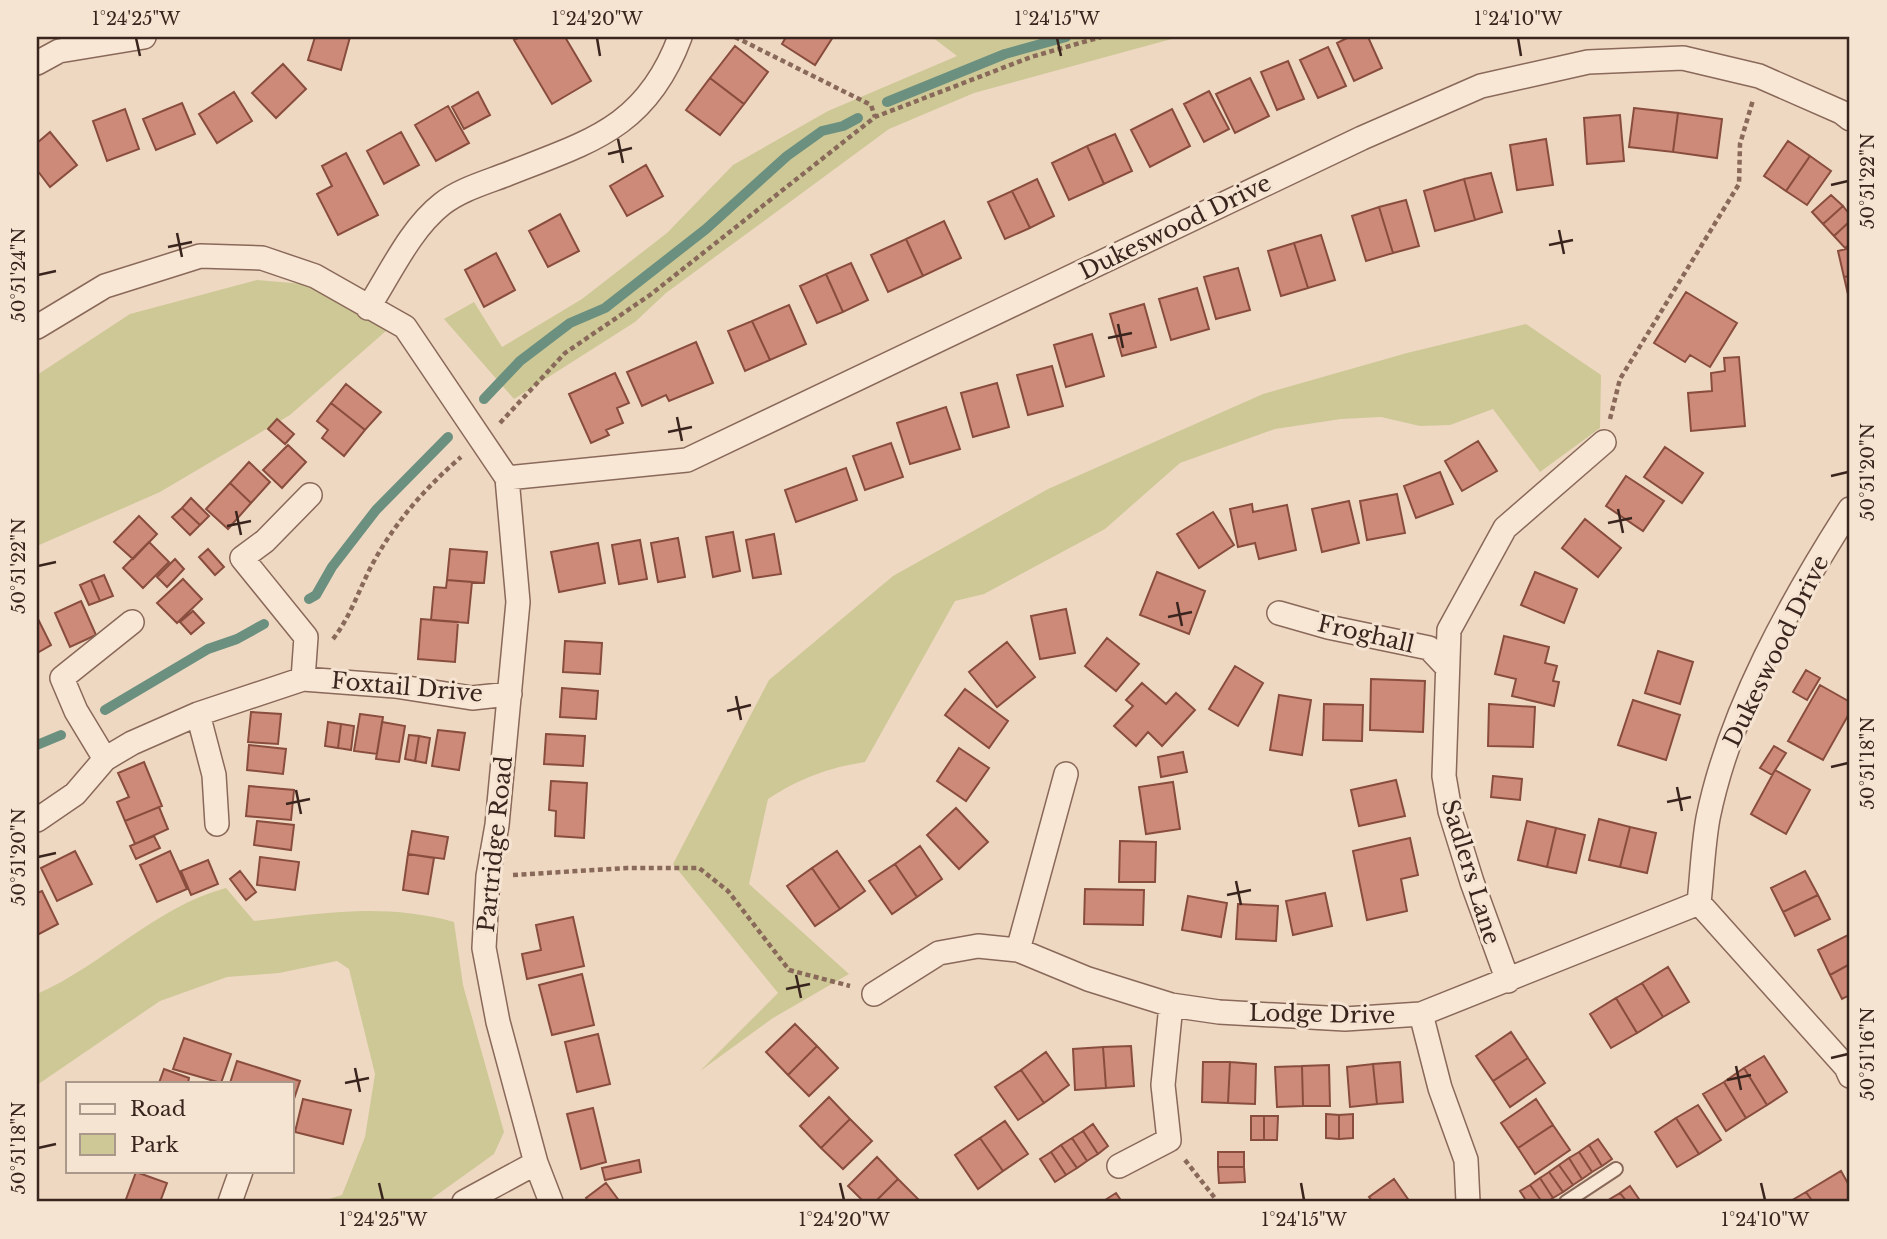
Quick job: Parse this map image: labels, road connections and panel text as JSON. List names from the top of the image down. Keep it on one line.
{"streets":{"street":["Dukeswood Drive","Froghall","Foxtail Drive","Partridge Road","Sadlers Lane","Lodge Drive"]},"crossings":[["Dukeswood Drive","Partridge Road"],["Dukeswood Drive","Lodge Drive"],["Froghall","Sadlers Lane"],["Foxtail Drive","Partridge Road"],["Sadlers Lane","Lodge Drive"]],"legend":["Road","Park"],"coordinates":["1°24'25\"W","1°24'20\"W","1°24'15\"W","1°24'10\"W","50°51'22\"N","50°51'24\"N","50°51'20\"N","50°51'18\"N","50°51'16\"N"]}
